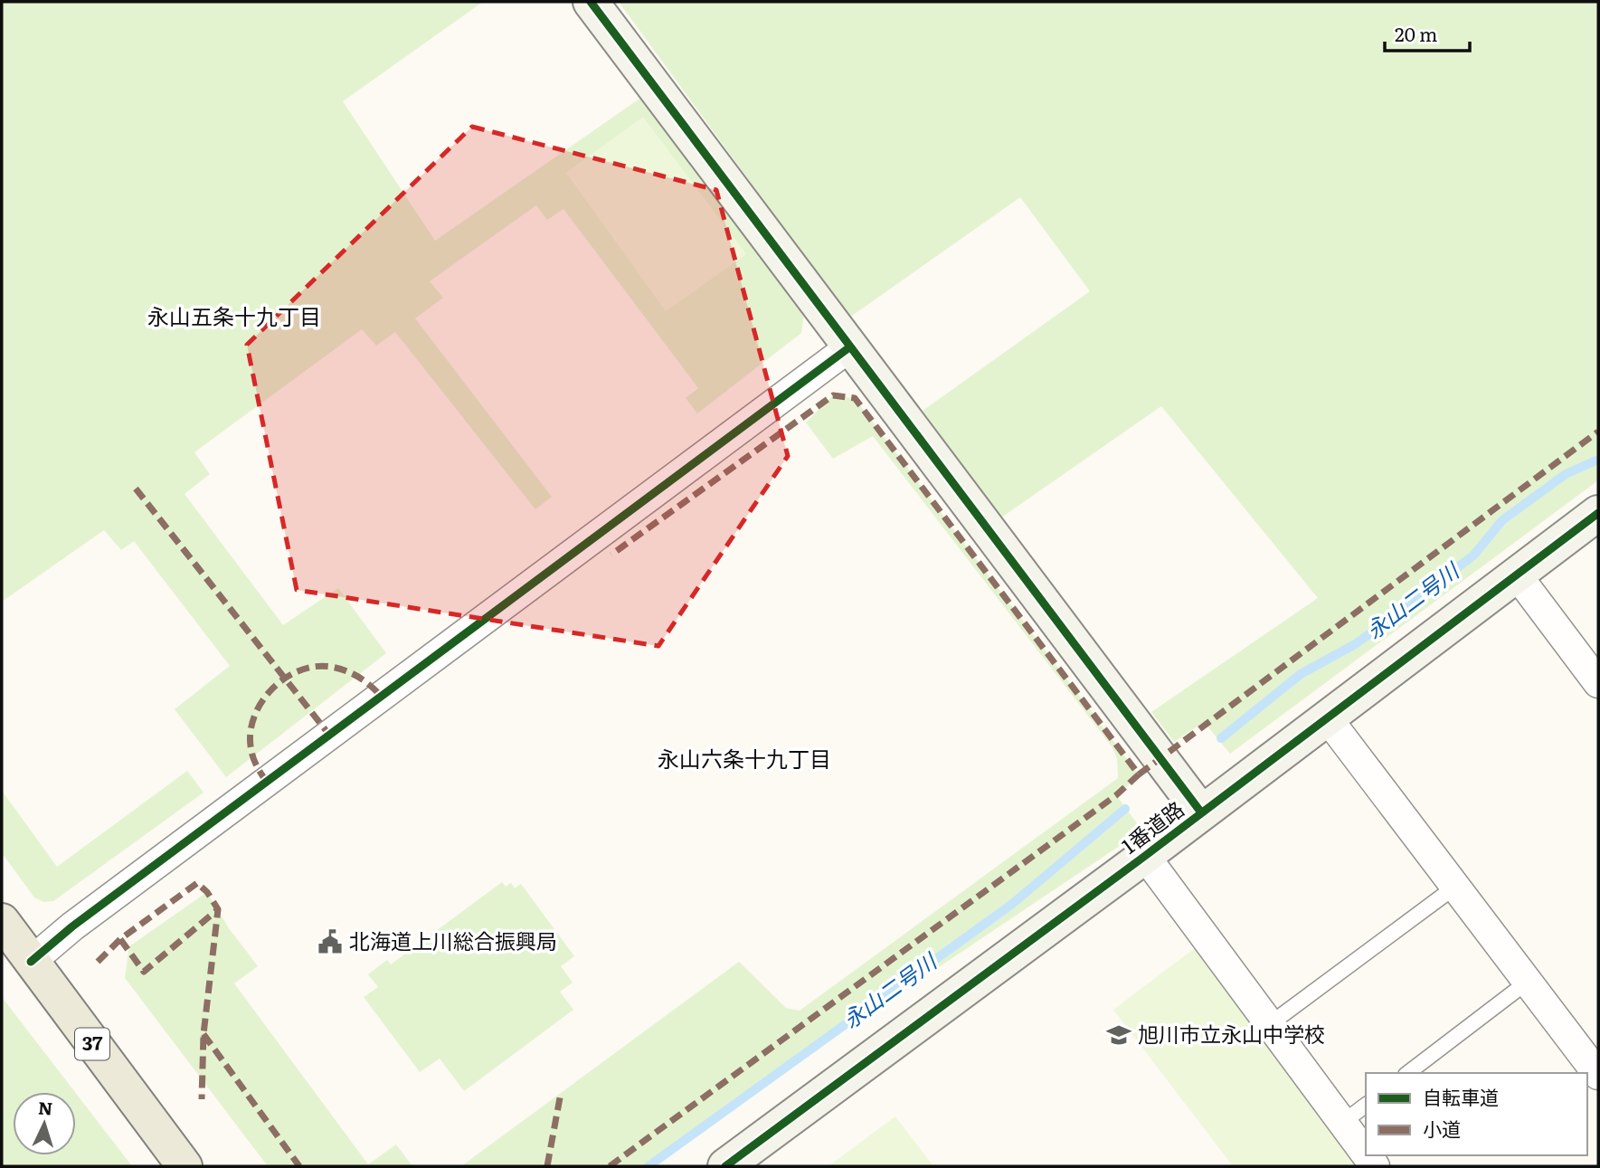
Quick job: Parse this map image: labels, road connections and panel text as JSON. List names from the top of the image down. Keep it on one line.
{"streets":{"main road":["37"],"street":["1番道路"]},"districts":["永山五条十九丁目","永山六条十九丁目"],"water":["永山二号川"],"places":{"public building":["北海道上川総合振興局"],"school or university":["旭川市立永山中学校"]},"legend":["自転車道","小道"],"scale_bar":"20 m","north":"top"}
